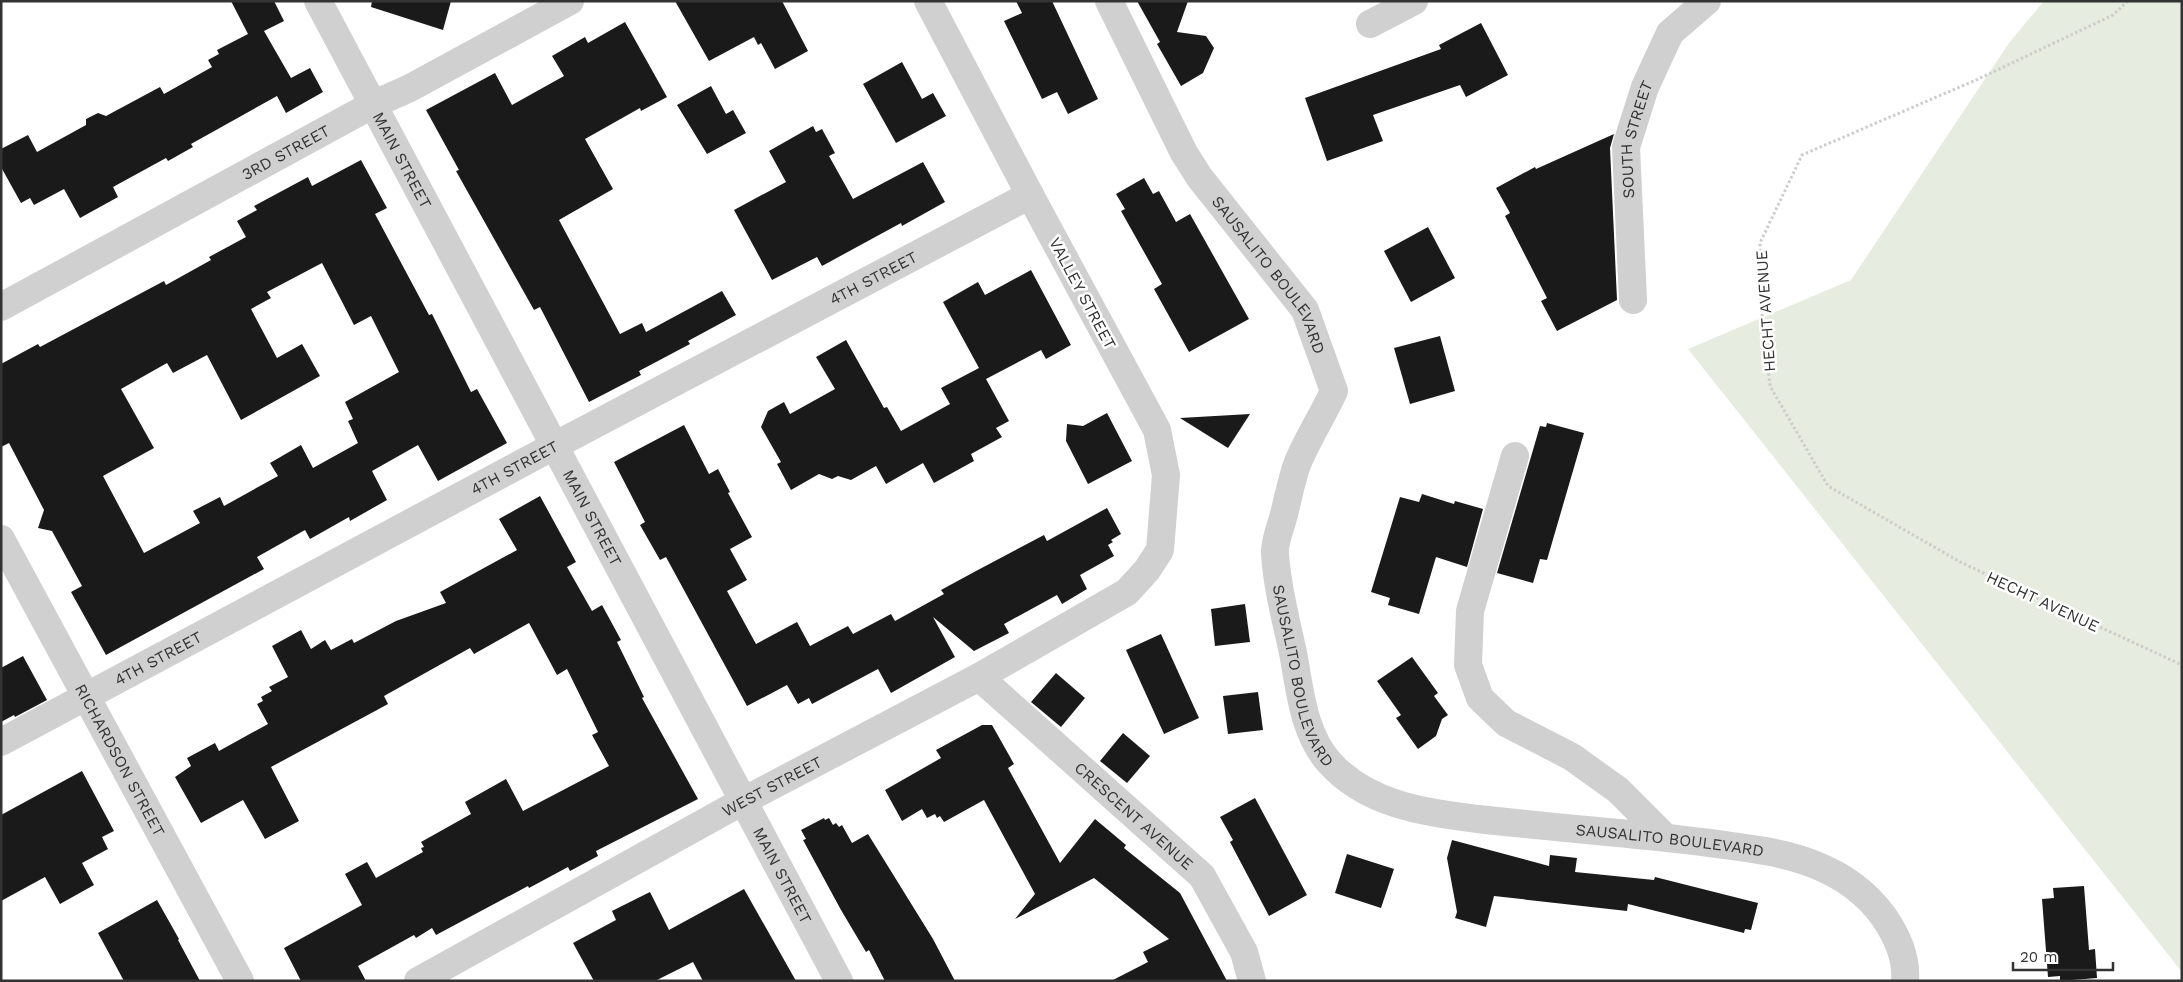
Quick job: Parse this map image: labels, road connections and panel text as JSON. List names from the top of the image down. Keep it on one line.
{"streets":{"street":["SOUTH STREET","3RD STREET","MAIN STREET","SAUSALITO BOULEVARD","4TH STREET","VALLEY STREET","RICHARDSON STREET","WEST STREET","CRESCENT AVENUE"],"path":["HECHT AVENUE"]},"crossings":[["3RD STREET","MAIN STREET"],["MAIN STREET","4TH STREET"],["MAIN STREET","WEST STREET"],["4TH STREET","VALLEY STREET"],["4TH STREET","RICHARDSON STREET"],["VALLEY STREET","WEST STREET"],["WEST STREET","CRESCENT AVENUE"]],"scale_bar":"20 m"}
